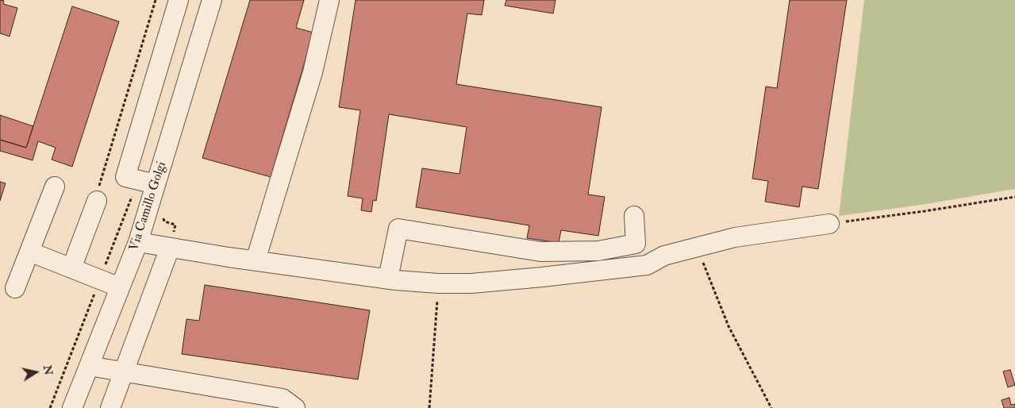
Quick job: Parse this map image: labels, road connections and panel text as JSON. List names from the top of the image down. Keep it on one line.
{"streets":{"street":["Via Camillo Golgi"]},"north":"right"}
